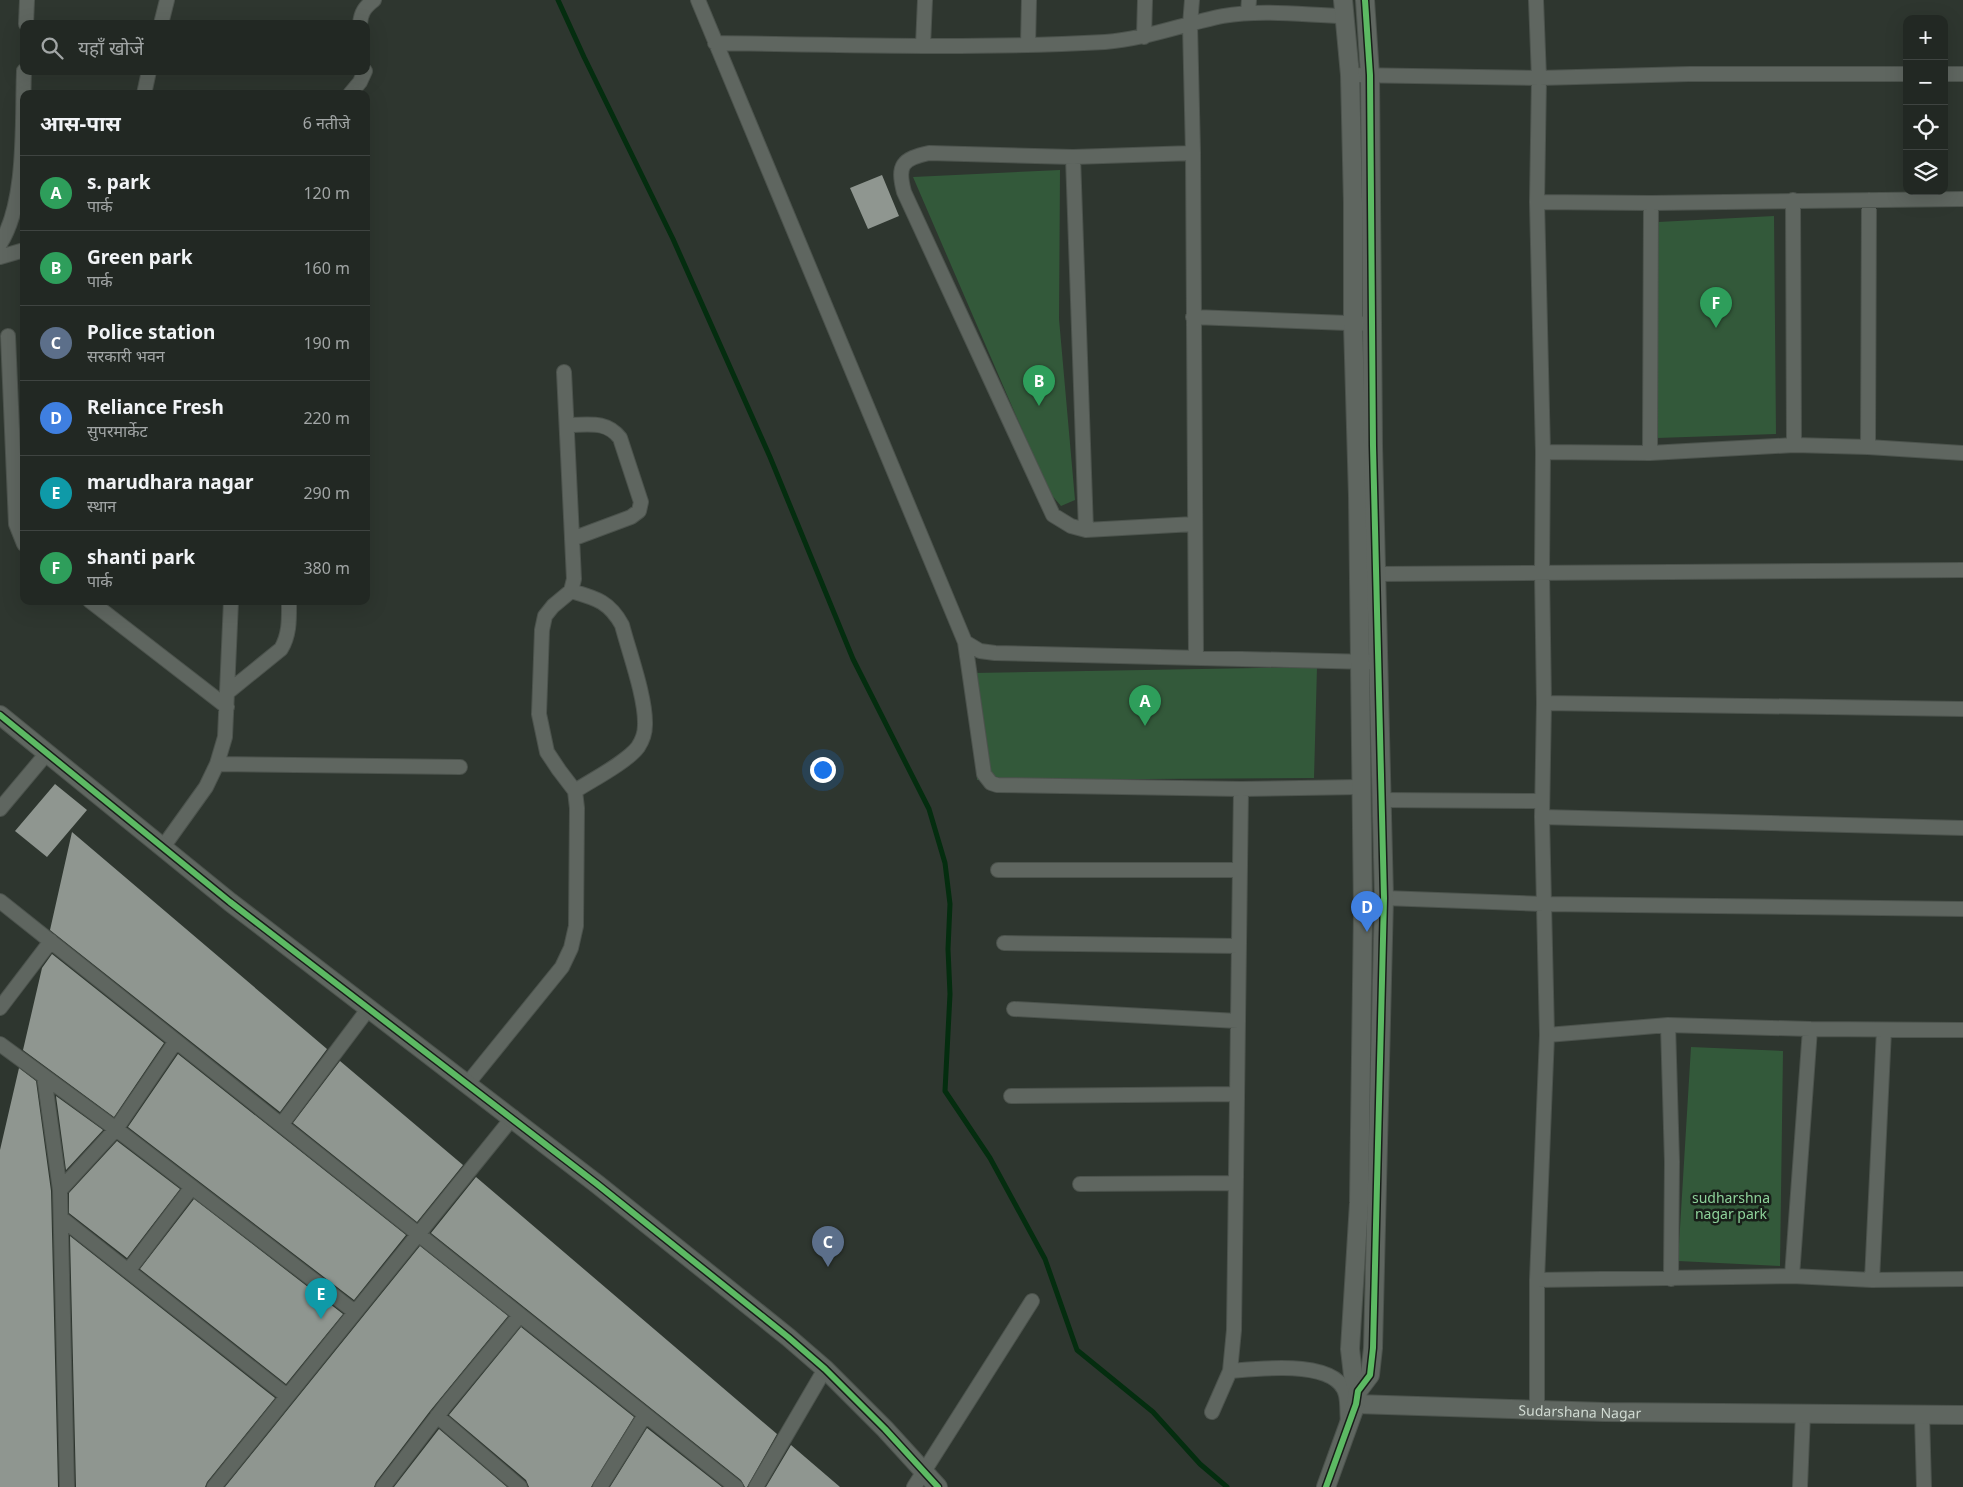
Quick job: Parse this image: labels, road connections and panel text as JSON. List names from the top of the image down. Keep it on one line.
{"streets":{"street":["Sudarshana Nagar"]},"parks":["sudharshna nagar park"],"page":{"map_buttons":["+","−"],"search":"यहाँ खोजें","heading":["आस-पास","6 नतीजे"],"list":[{"mark":"A","name":"s. park","note":"पार्क","value":"120 m"},{"mark":"B","name":"Green park","note":"पार्क","value":"160 m"},{"mark":"C","name":"Police station","note":"सरकारी भवन","value":"190 m"},{"mark":"D","name":"Reliance Fresh","note":"सुपरमार्केट","value":"220 m"},{"mark":"E","name":"marudhara nagar","note":"स्थान","value":"290 m"},{"mark":"F","name":"shanti park","note":"पार्क","value":"380 m"}],"pins":["F","B","A","D","C","E"]}}
